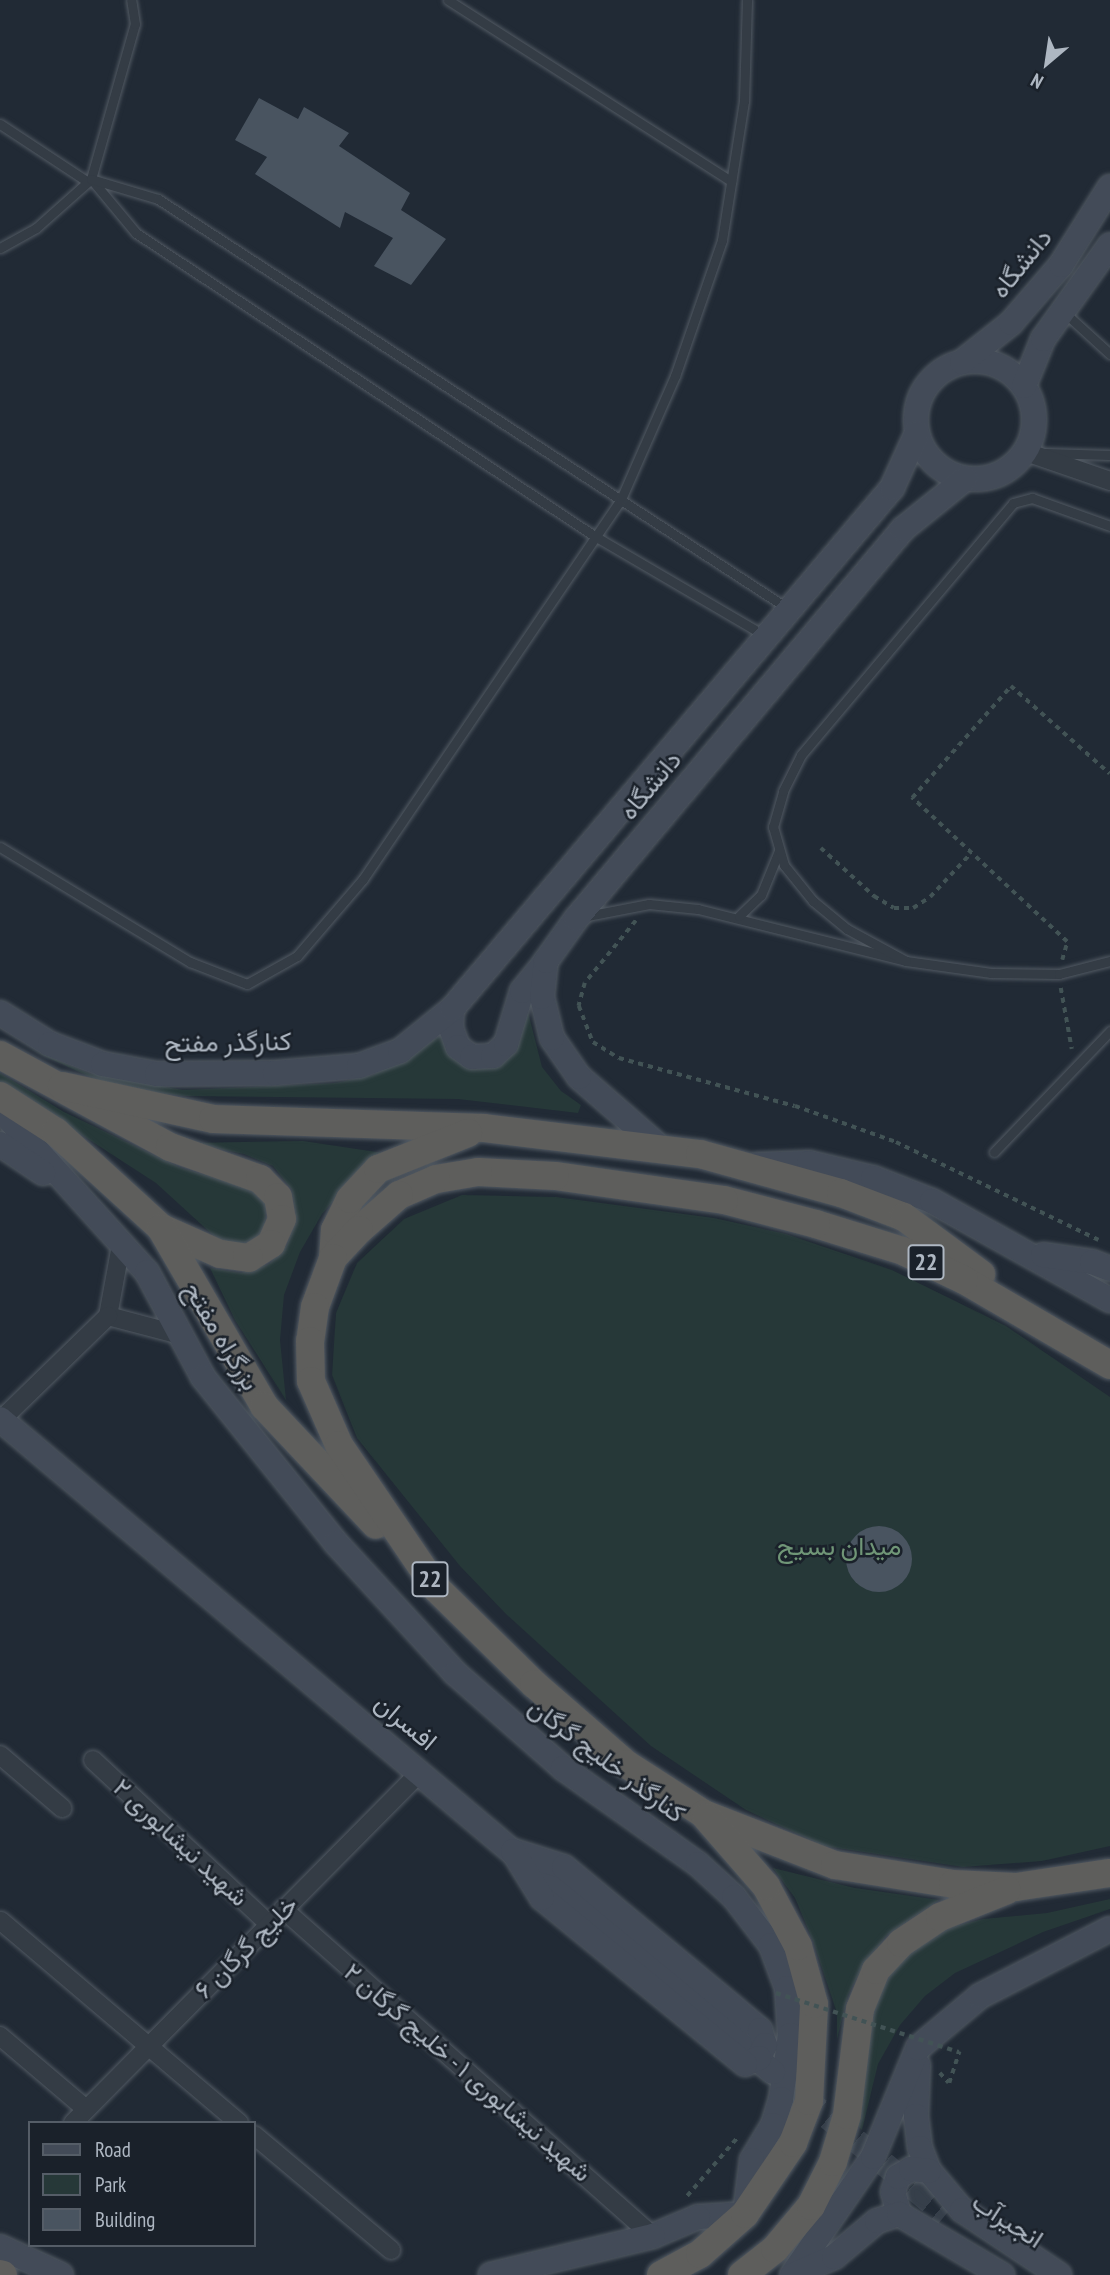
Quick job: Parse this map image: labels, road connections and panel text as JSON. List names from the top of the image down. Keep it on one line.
{"streets":{"highway":["22","بزرگراه مفتح"],"main road":["دانشگاه","کنارگذر مفتح","افسران","کنارگذر خلیج گرگان","انجیرآب"],"street":["شهید نیشابوری ۲","خلیج گرگان ۶","شهید نیشابوری ۱ - خلیج گرگان ۲"]},"crossings":[["دانشگاه","کنارگذر مفتح"],["دانشگاه","22"],["22","بزرگراه مفتح"],["افسران","کنارگذر خلیج گرگان"],["افسران","خلیج گرگان ۶"],["شهید نیشابوری ۲","خلیج گرگان ۶"],["خلیج گرگان ۶","شهید نیشابوری ۱ - خلیج گرگان ۲"]],"parks":["میدان بسیج"],"legend":["Road","Park","Building"],"north":"bottom left"}
